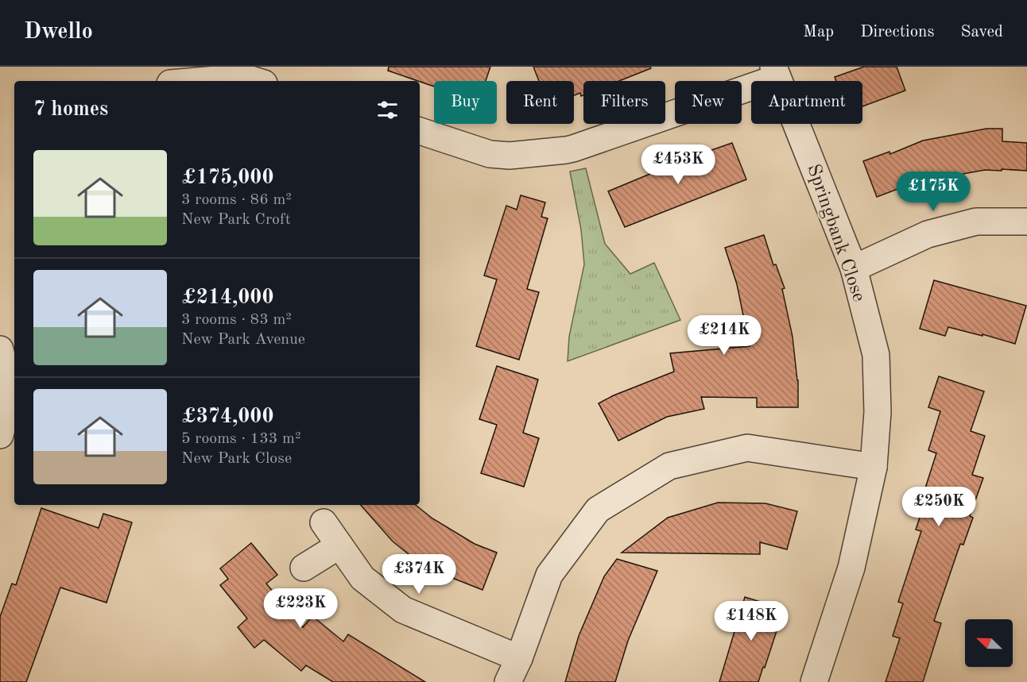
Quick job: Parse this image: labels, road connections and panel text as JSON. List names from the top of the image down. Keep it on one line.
{"streets":{"street":["Springbank Close"]},"north":"top left","page":{"header":"Dwello","nav":["Map","Directions","Saved"],"chip":["Buy","Rent","Filters","New","Apartment"],"heading":"7 homes","list":[{"name":"£175,000","note":"3 rooms · 86 m² · New Park Croft"},{"name":"£214,000","note":"3 rooms · 83 m² · New Park Avenue"},{"name":"£374,000","note":"5 rooms · 133 m² · New Park Close"}],"price":["£453K","£175K","£214K","£250K","£374K","£223K","£148K"]}}
